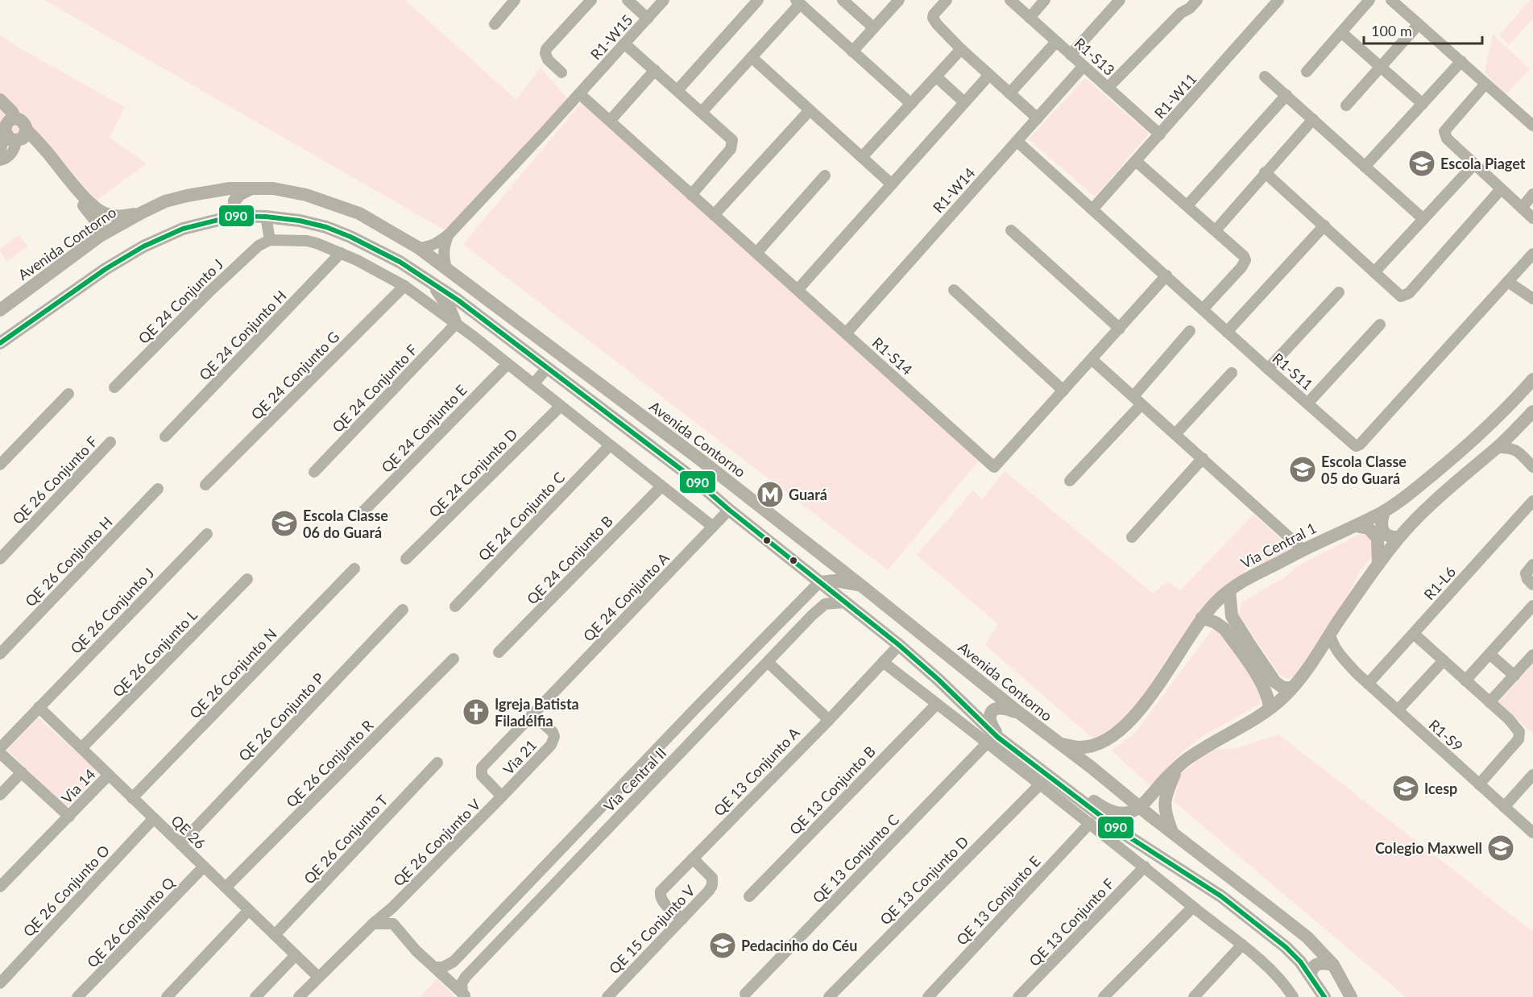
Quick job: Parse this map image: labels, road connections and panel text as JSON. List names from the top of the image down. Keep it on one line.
{"streets":{"main road":["Avenida Contorno","Via Central 1"],"street":["R1-W15","R1-S13","R1-W11","R1-W14","QE 24 Conjunto J","QE 24 Conjunto H","R1-S14","R1-S11","QE 24 Conjunto G","QE 24 Conjunto F","QE 24 Conjunto E","QE 24 Conjunto D","QE 26 Conjunto F","QE 24 Conjunto C","QE 24 Conjunto B","QE 26 Conjunto H","R1-L6","QE 24 Conjunto A","QE 26 Conjunto J","QE 26 Conjunto L","QE 26 Conjunto N","QE 26 Conjunto P","R1-S9","Via 21","QE 26 Conjunto R","QE 13 Conjunto A","Via Central II","Via 14","QE 13 Conjunto B","QE 26","QE 26 Conjunto T","QE 26 Conjunto V","QE 13 Conjunto C","QE 13 Conjunto D","QE 26 Conjunto O","QE 13 Conjunto E","QE 26 Conjunto Q","QE 13 Conjunto F","QE 15 Conjunto V"]},"crossings":[["R1-W15","R1-S14"],["R1-S13","R1-W11"],["R1-S13","R1-W14"],["R1-W11","R1-S11"],["R1-W14","R1-S14"],["R1-W14","R1-S11"],["Avenida Contorno","Via Central 1"],["R1-S14","R1-S11"],["R1-L6","R1-S9"],["QE 24 Conjunto A","Via 21"],["QE 24 Conjunto A","QE 26 Conjunto V"],["QE 26 Conjunto J","QE 26"],["QE 26 Conjunto L","QE 26"],["QE 26 Conjunto N","QE 26"],["QE 26 Conjunto P","QE 26"],["Via 21","QE 26 Conjunto V"],["QE 26 Conjunto R","QE 26"],["QE 13 Conjunto A","QE 15 Conjunto V"],["Via Central II","QE 26 Conjunto V"],["Via 14","QE 26"],["QE 26","QE 26 Conjunto T"],["QE 26","QE 26 Conjunto O"],["QE 26","QE 26 Conjunto Q"]],"places":{"school or university":["Escola Piaget","Escola Classe 05 do Guará","Escola Classe 06 do Guará","Icesp","Colegio Maxwell","Pedacinho do Céu"],"metro station":["Guará"],"church":["Igreja Batista Filadélfia"]},"lines":["transit line 090"],"scale_bar":"100 m"}
